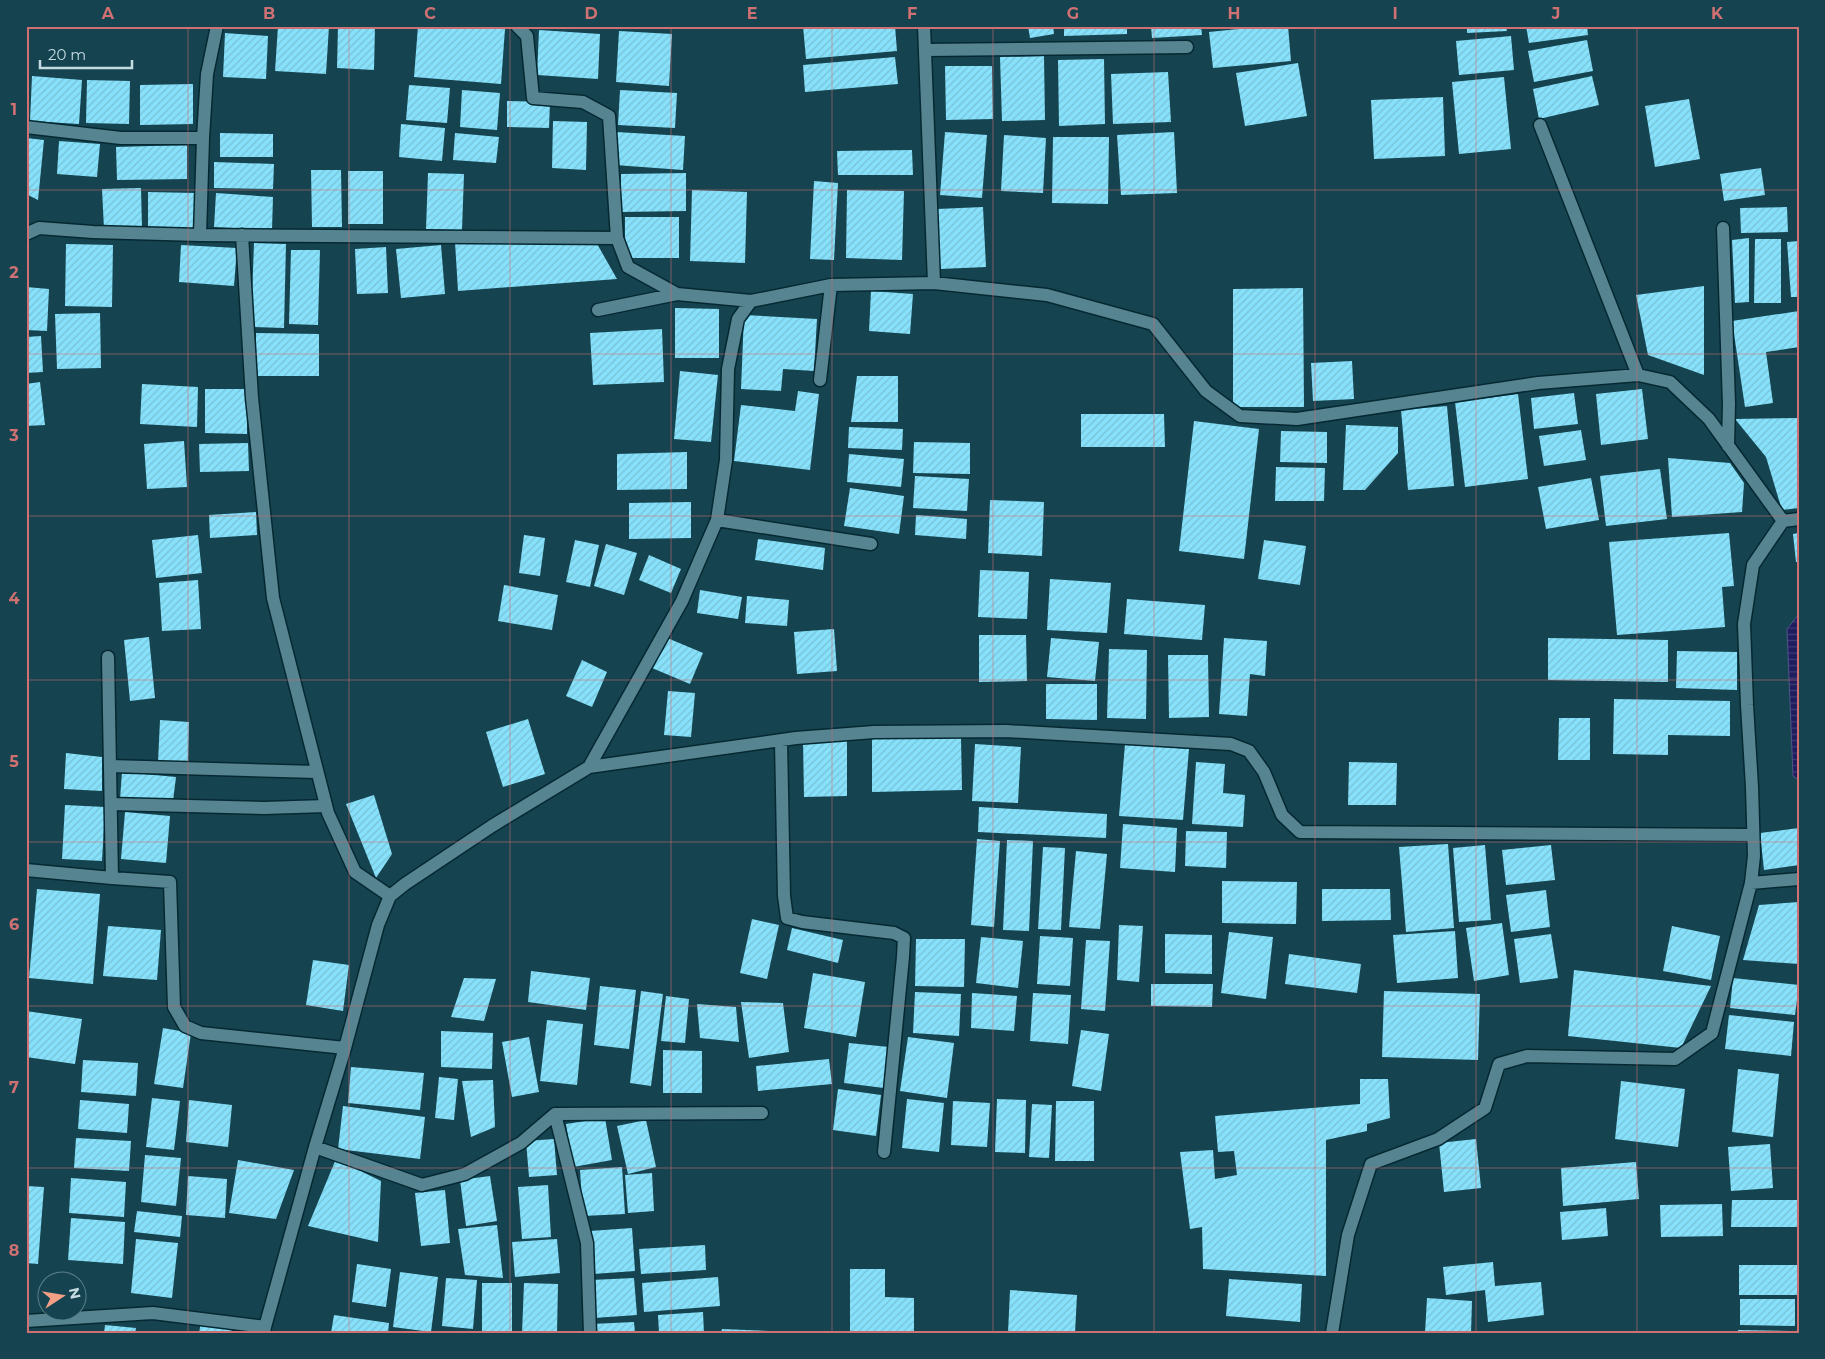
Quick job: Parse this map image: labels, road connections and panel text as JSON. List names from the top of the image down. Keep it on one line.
{"scale_bar":"20 m","north":"right","grid":{"columns":["A","B","C","D","E","F","G","H","I","J","K"],"rows":["1","2","3","4","5","6","7","8"]}}
